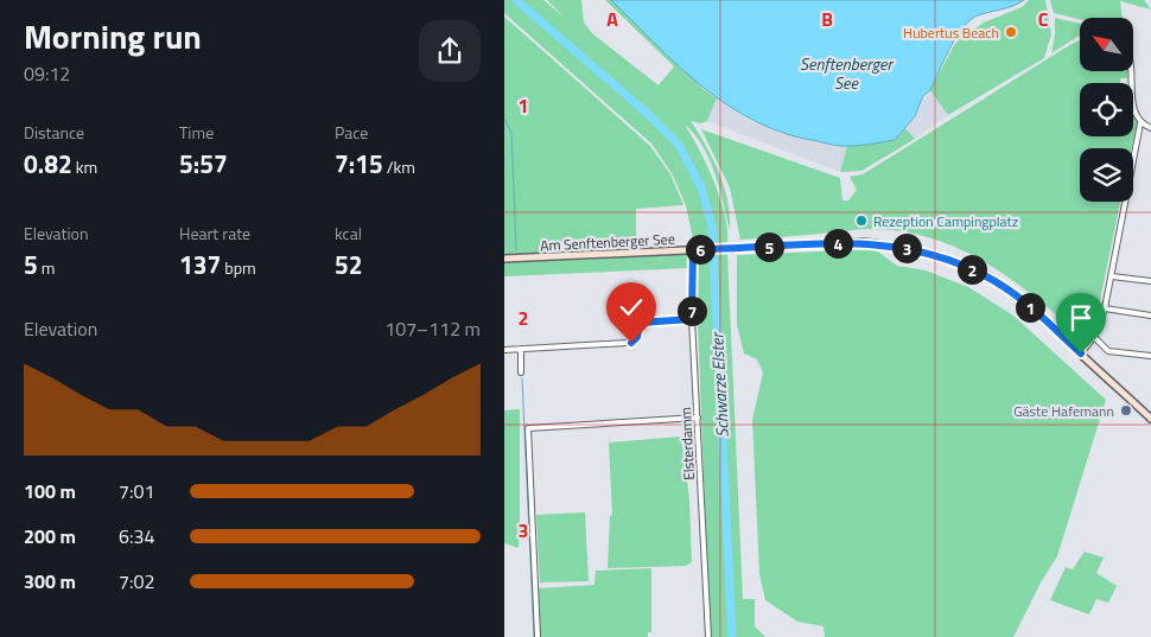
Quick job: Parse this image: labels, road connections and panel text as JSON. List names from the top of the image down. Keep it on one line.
{"streets":{"street":["Am Senftenberger See","Elsterdamm"]},"crossings":[["Am Senftenberger See","Elsterdamm"]],"water":["Senftenberger See","Schwarze Elster"],"places":["Hubertus Beach","Rezeption Campingplatz","Gäste Hafemann"],"north":"top left","page":{"heading":["Morning run","09:12"],"stats":[["Distance","0.82 km"],["Time","5:57"],["Pace","7:15 /km"],["Elevation","5 m"],["Heart rate","137 bpm"],["kcal","52"]],"pins":["4","5","3","6","2","1","7"],"chart":["Elevation","107–112 m"],"list":[{"name":"100 m","note":"7:01"},{"name":"200 m","note":"6:34"},{"name":"300 m","note":"7:02"}]},"grid":{"columns":["A","B","C"],"rows":["1","2","3"]}}
